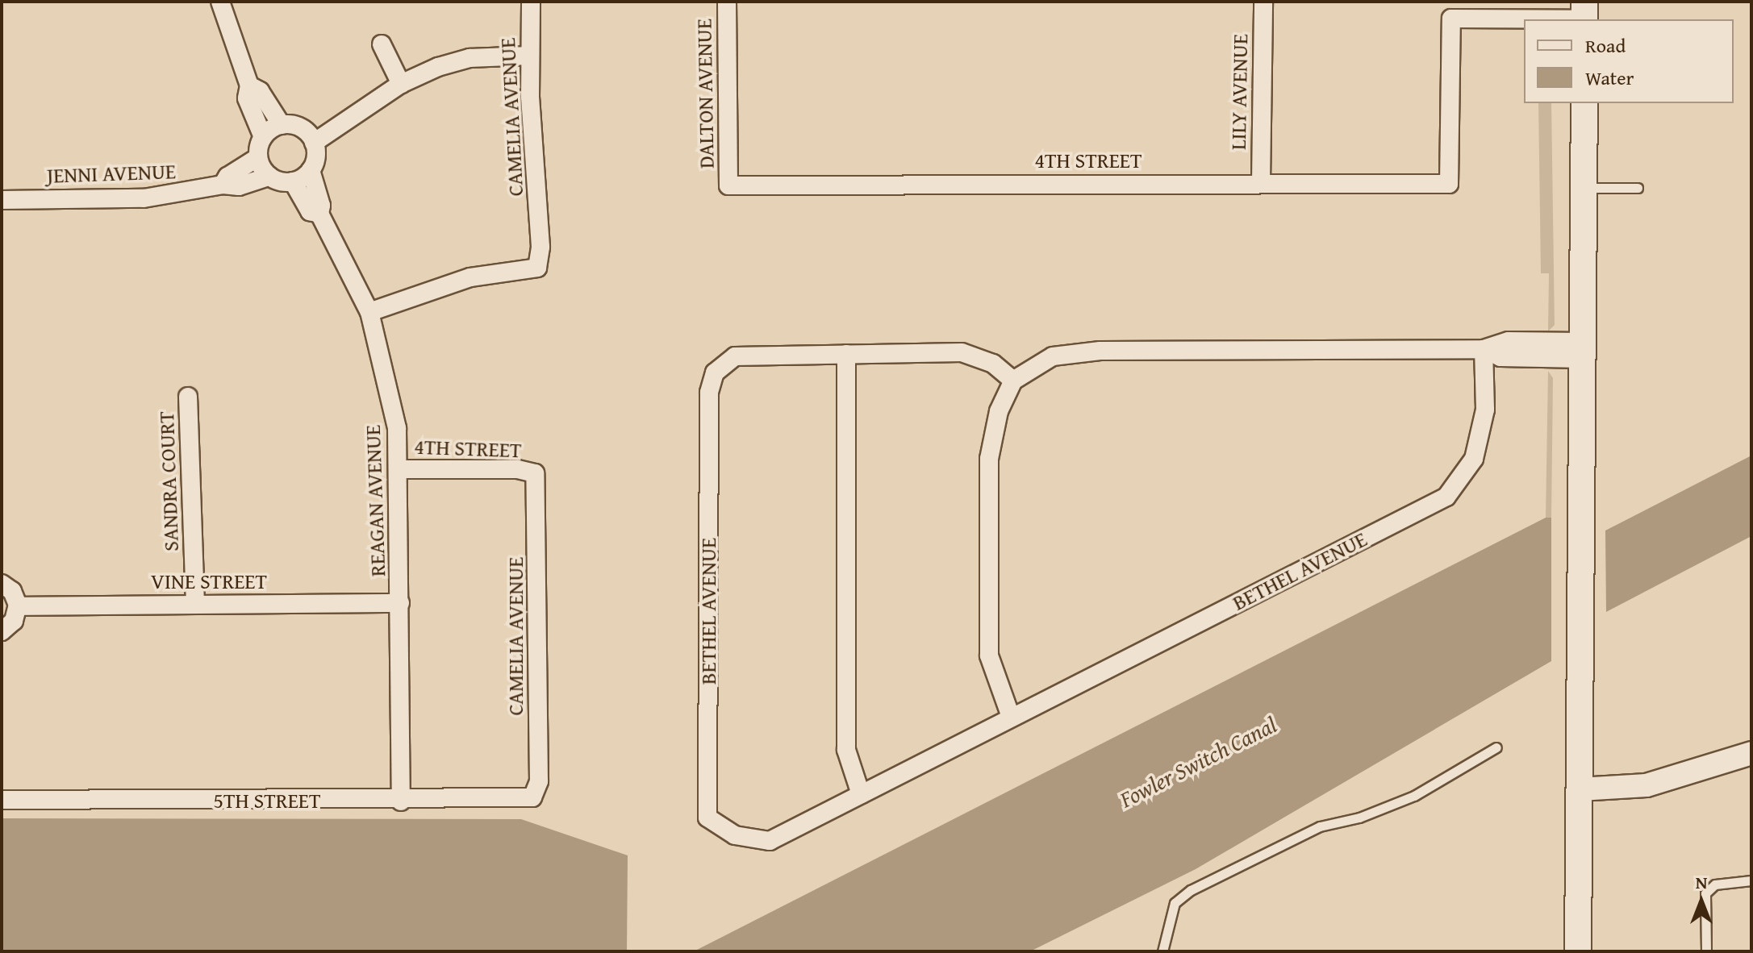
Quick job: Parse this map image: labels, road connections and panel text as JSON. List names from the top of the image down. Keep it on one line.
{"streets":{"street":["LILY AVENUE","DALTON AVENUE","CAMELIA AVENUE","4TH STREET","JENNI AVENUE","SANDRA COURT","REAGAN AVENUE","BETHEL AVENUE","VINE STREET","5TH STREET"]},"crossings":[["LILY AVENUE","4TH STREET"],["DALTON AVENUE","4TH STREET"],["CAMELIA AVENUE","4TH STREET"],["CAMELIA AVENUE","REAGAN AVENUE"],["CAMELIA AVENUE","5TH STREET"],["4TH STREET","REAGAN AVENUE"],["JENNI AVENUE","REAGAN AVENUE"],["SANDRA COURT","VINE STREET"],["REAGAN AVENUE","VINE STREET"],["REAGAN AVENUE","5TH STREET"]],"water":["Fowler Switch Canal"],"legend":["Road","Water"],"north":"top"}
